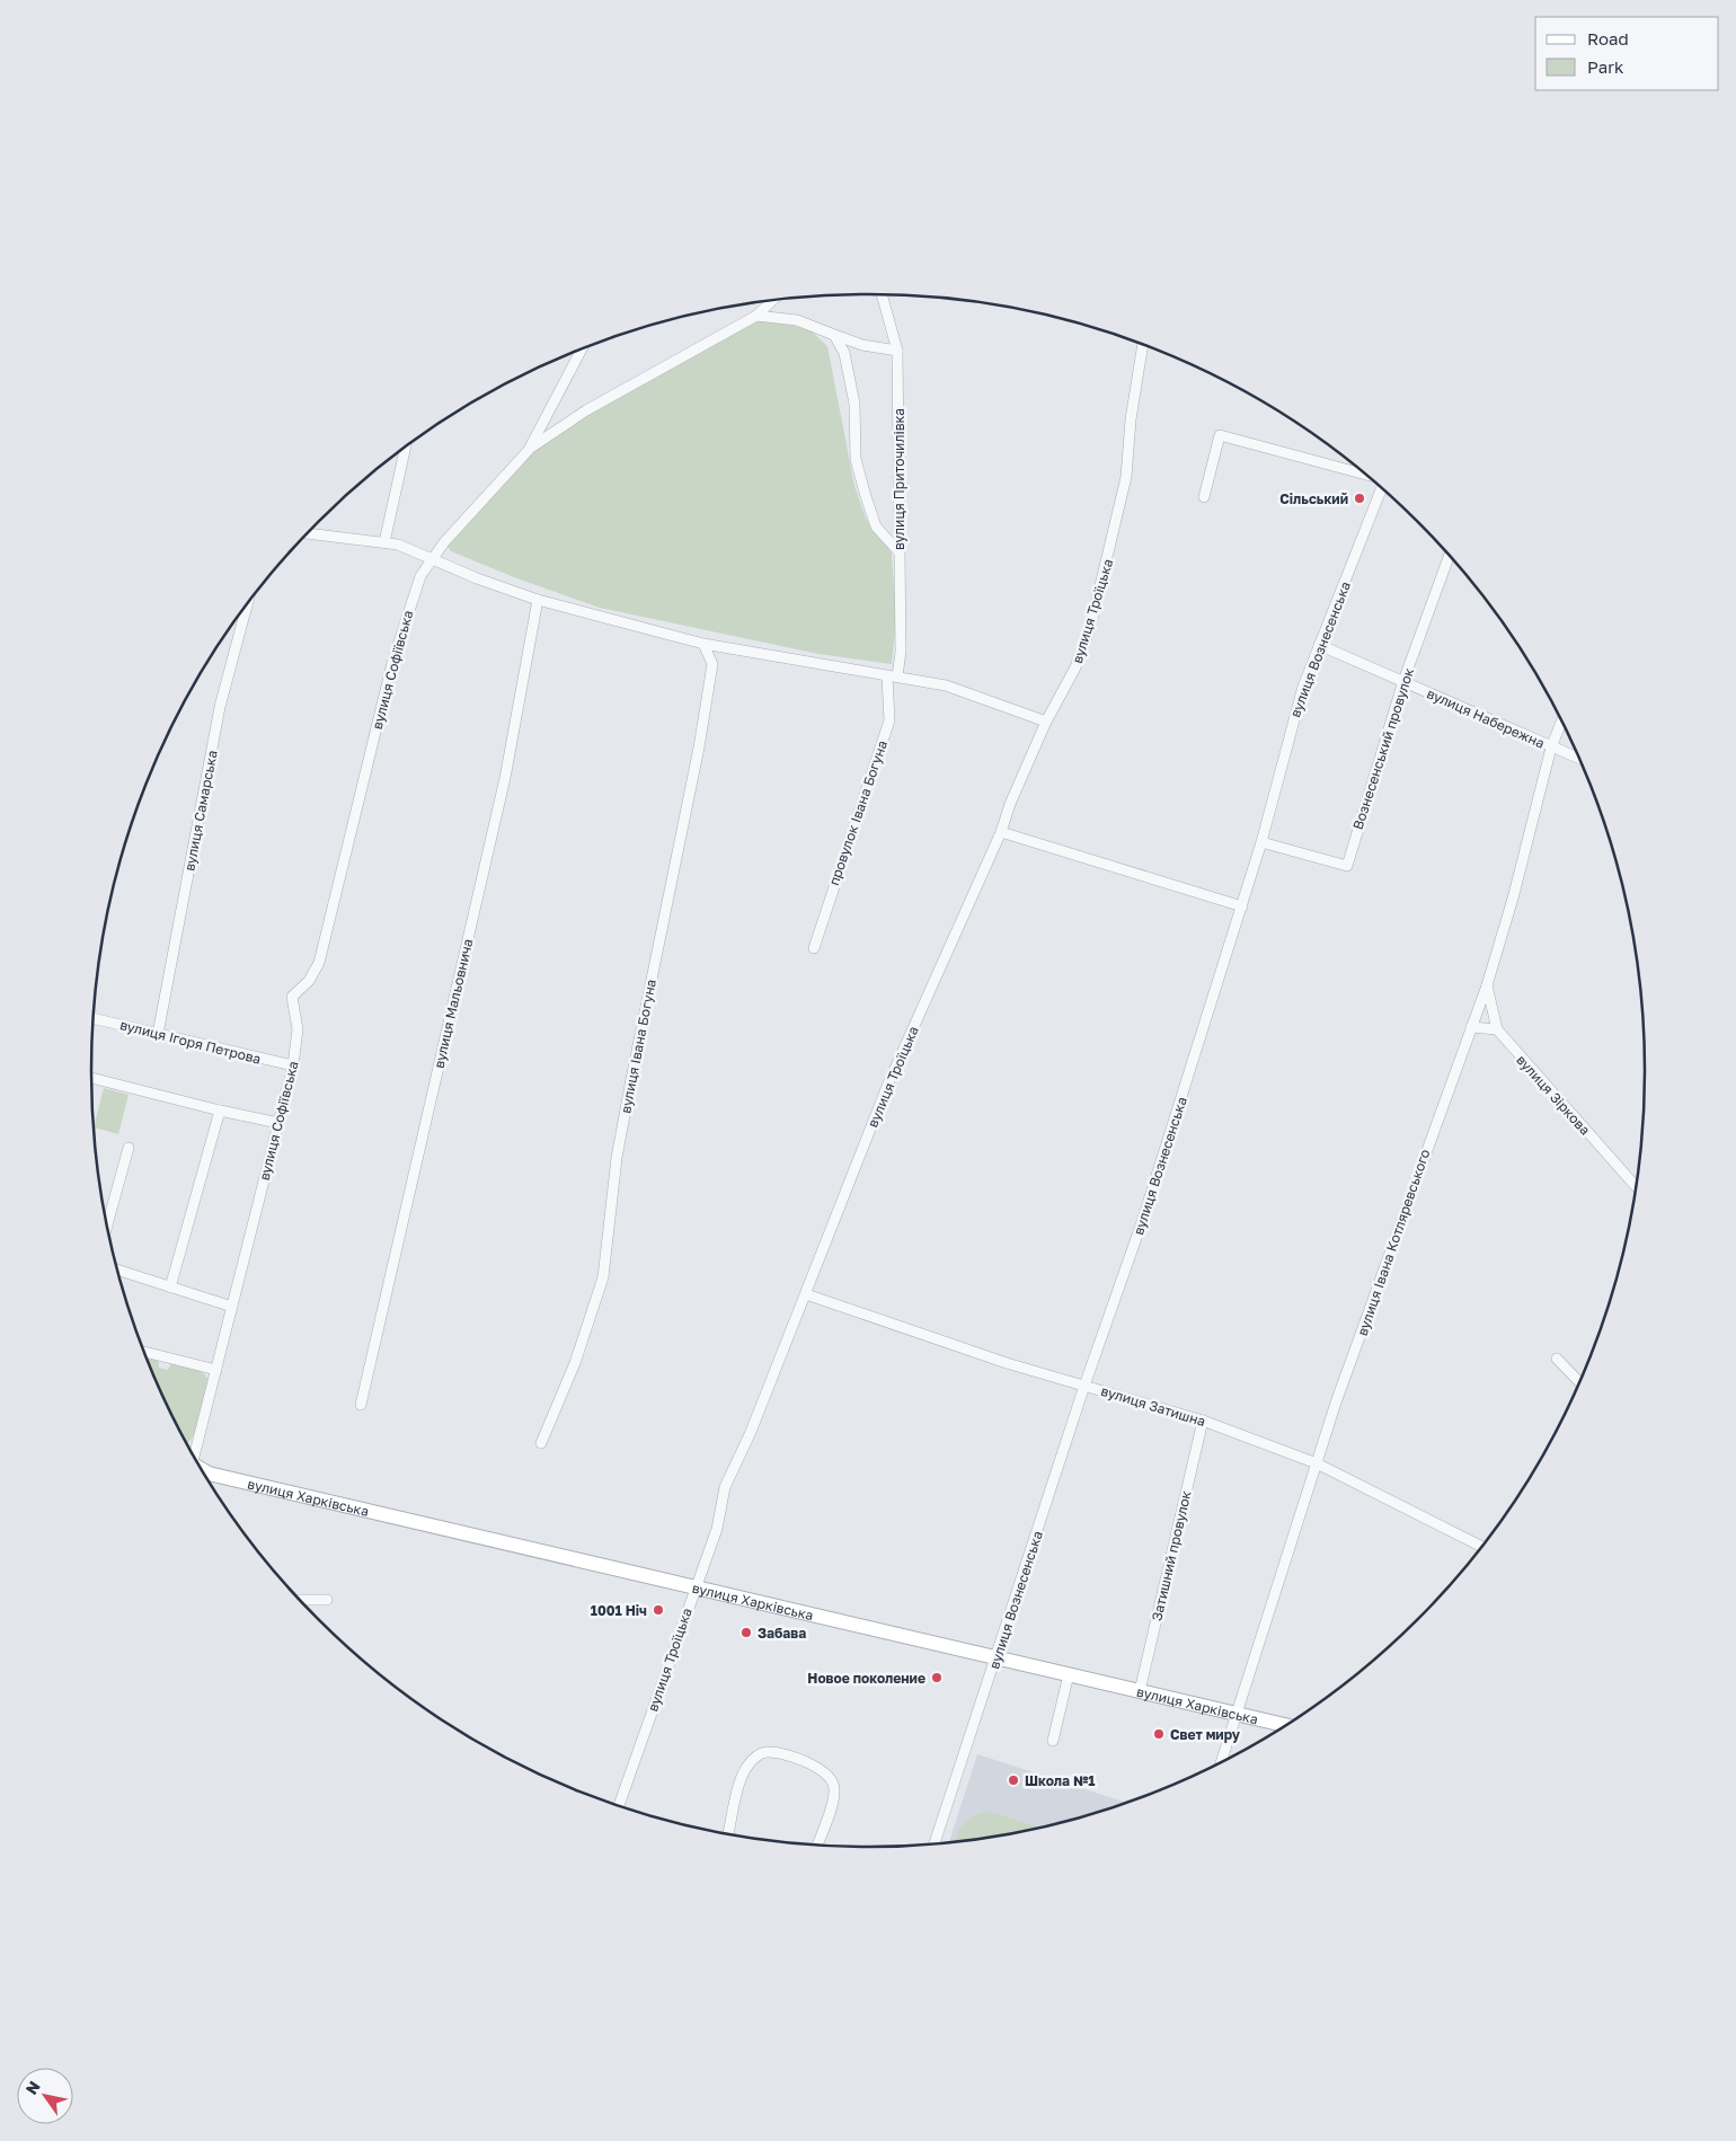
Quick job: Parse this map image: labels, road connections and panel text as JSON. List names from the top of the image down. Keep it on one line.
{"streets":{"street":["вулиця Приточилівка","вулиця Троїцька","вулиця Вознесенська","вулиця Софіївська","вулиця Набережна","Вознесенський провулок","вулиця Самарська","провулок Івана Богуна","вулиця Мальовнича","вулиця Ігоря Петрова","вулиця Івана Богуна","вулиця Зіркова","вулиця Івана Котляревського","вулиця Затишна","вулиця Харківська","Затишний провулок"]},"crossings":[["вулиця Приточилівка","провулок Івана Богуна"],["вулиця Троїцька","вулиця Затишна"],["вулиця Троїцька","вулиця Харківська"],["вулиця Вознесенська","вулиця Набережна"],["вулиця Вознесенська","Вознесенський провулок"],["вулиця Вознесенська","вулиця Затишна"],["вулиця Вознесенська","вулиця Харківська"],["вулиця Софіївська","вулиця Ігоря Петрова"],["вулиця Набережна","Вознесенський провулок"],["вулиця Набережна","вулиця Івана Котляревського"],["вулиця Самарська","вулиця Ігоря Петрова"],["вулиця Зіркова","вулиця Івана Котляревського"],["вулиця Івана Котляревського","вулиця Затишна"],["вулиця Івана Котляревського","вулиця Харківська"],["вулиця Затишна","Затишний провулок"],["вулиця Харківська","Затишний провулок"]],"places":["Сільський","1001 Ніч","Забава","Новое поколение","Свет миру","Школа №1"],"legend":["Road","Park"],"north":"top left"}
